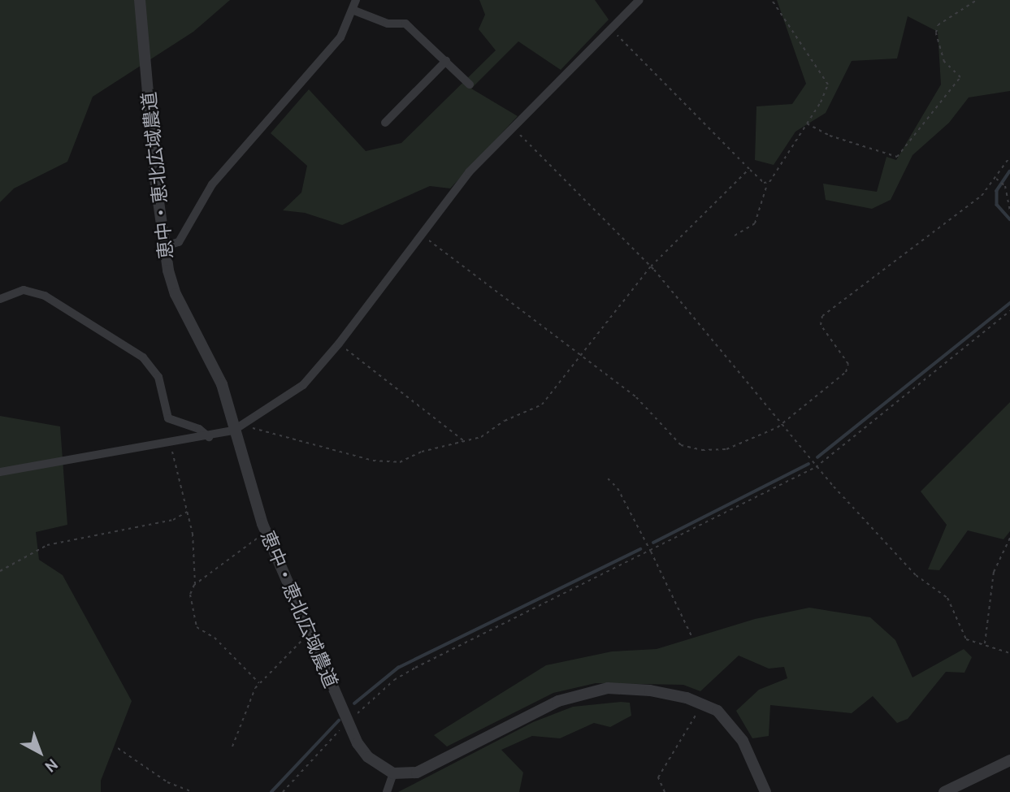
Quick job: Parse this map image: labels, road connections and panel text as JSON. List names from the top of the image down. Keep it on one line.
{"streets":{"street":["恵中・恵北広域農道"]},"north":"bottom right"}
